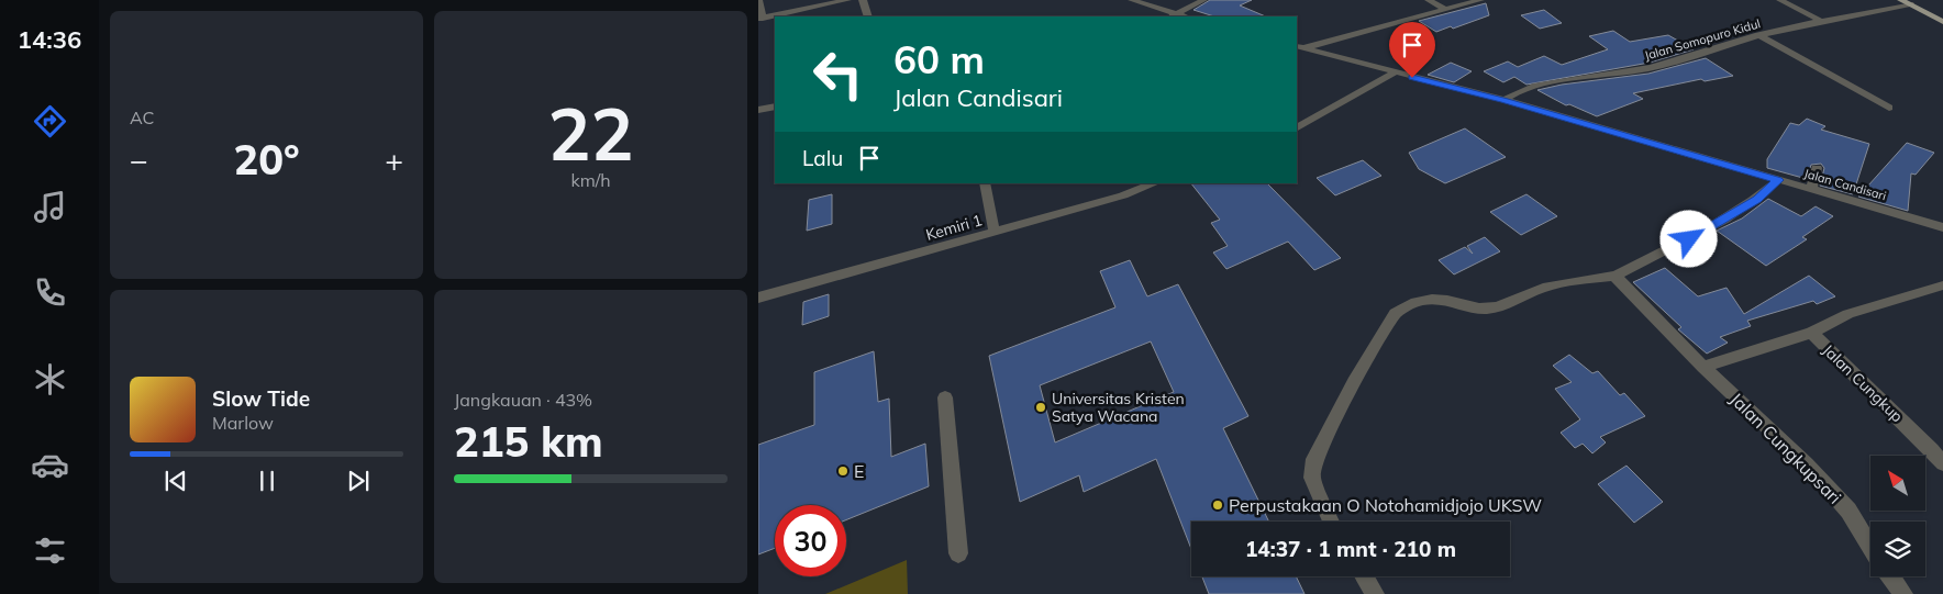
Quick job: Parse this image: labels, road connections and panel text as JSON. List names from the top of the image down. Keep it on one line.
{"streets":{"street":["Jalan Somopuro Kidul","Jalan Candisari","Kemiri 1","Jalan Cungkup","Jalan Cungkupsari"]},"crossings":[["Jalan Somopuro Kidul","Jalan Candisari"]],"places":["Universitas Kristen Satya Wacana","E","Perpustakaan O Notohamidjojo UKSW"],"north":"top left","page":{"tabs":"14:36","tile":["AC",["22","km/h"],["Jangkauan · 43%","215 km"]],"turn":["60 m","Jalan Candisari"],"then":"Lalu","heat":["−","20°","+"],"song":["Slow Tide","Marlow"],"limit":"30","trip":"14:37 · 1 mnt · 210 m"}}
